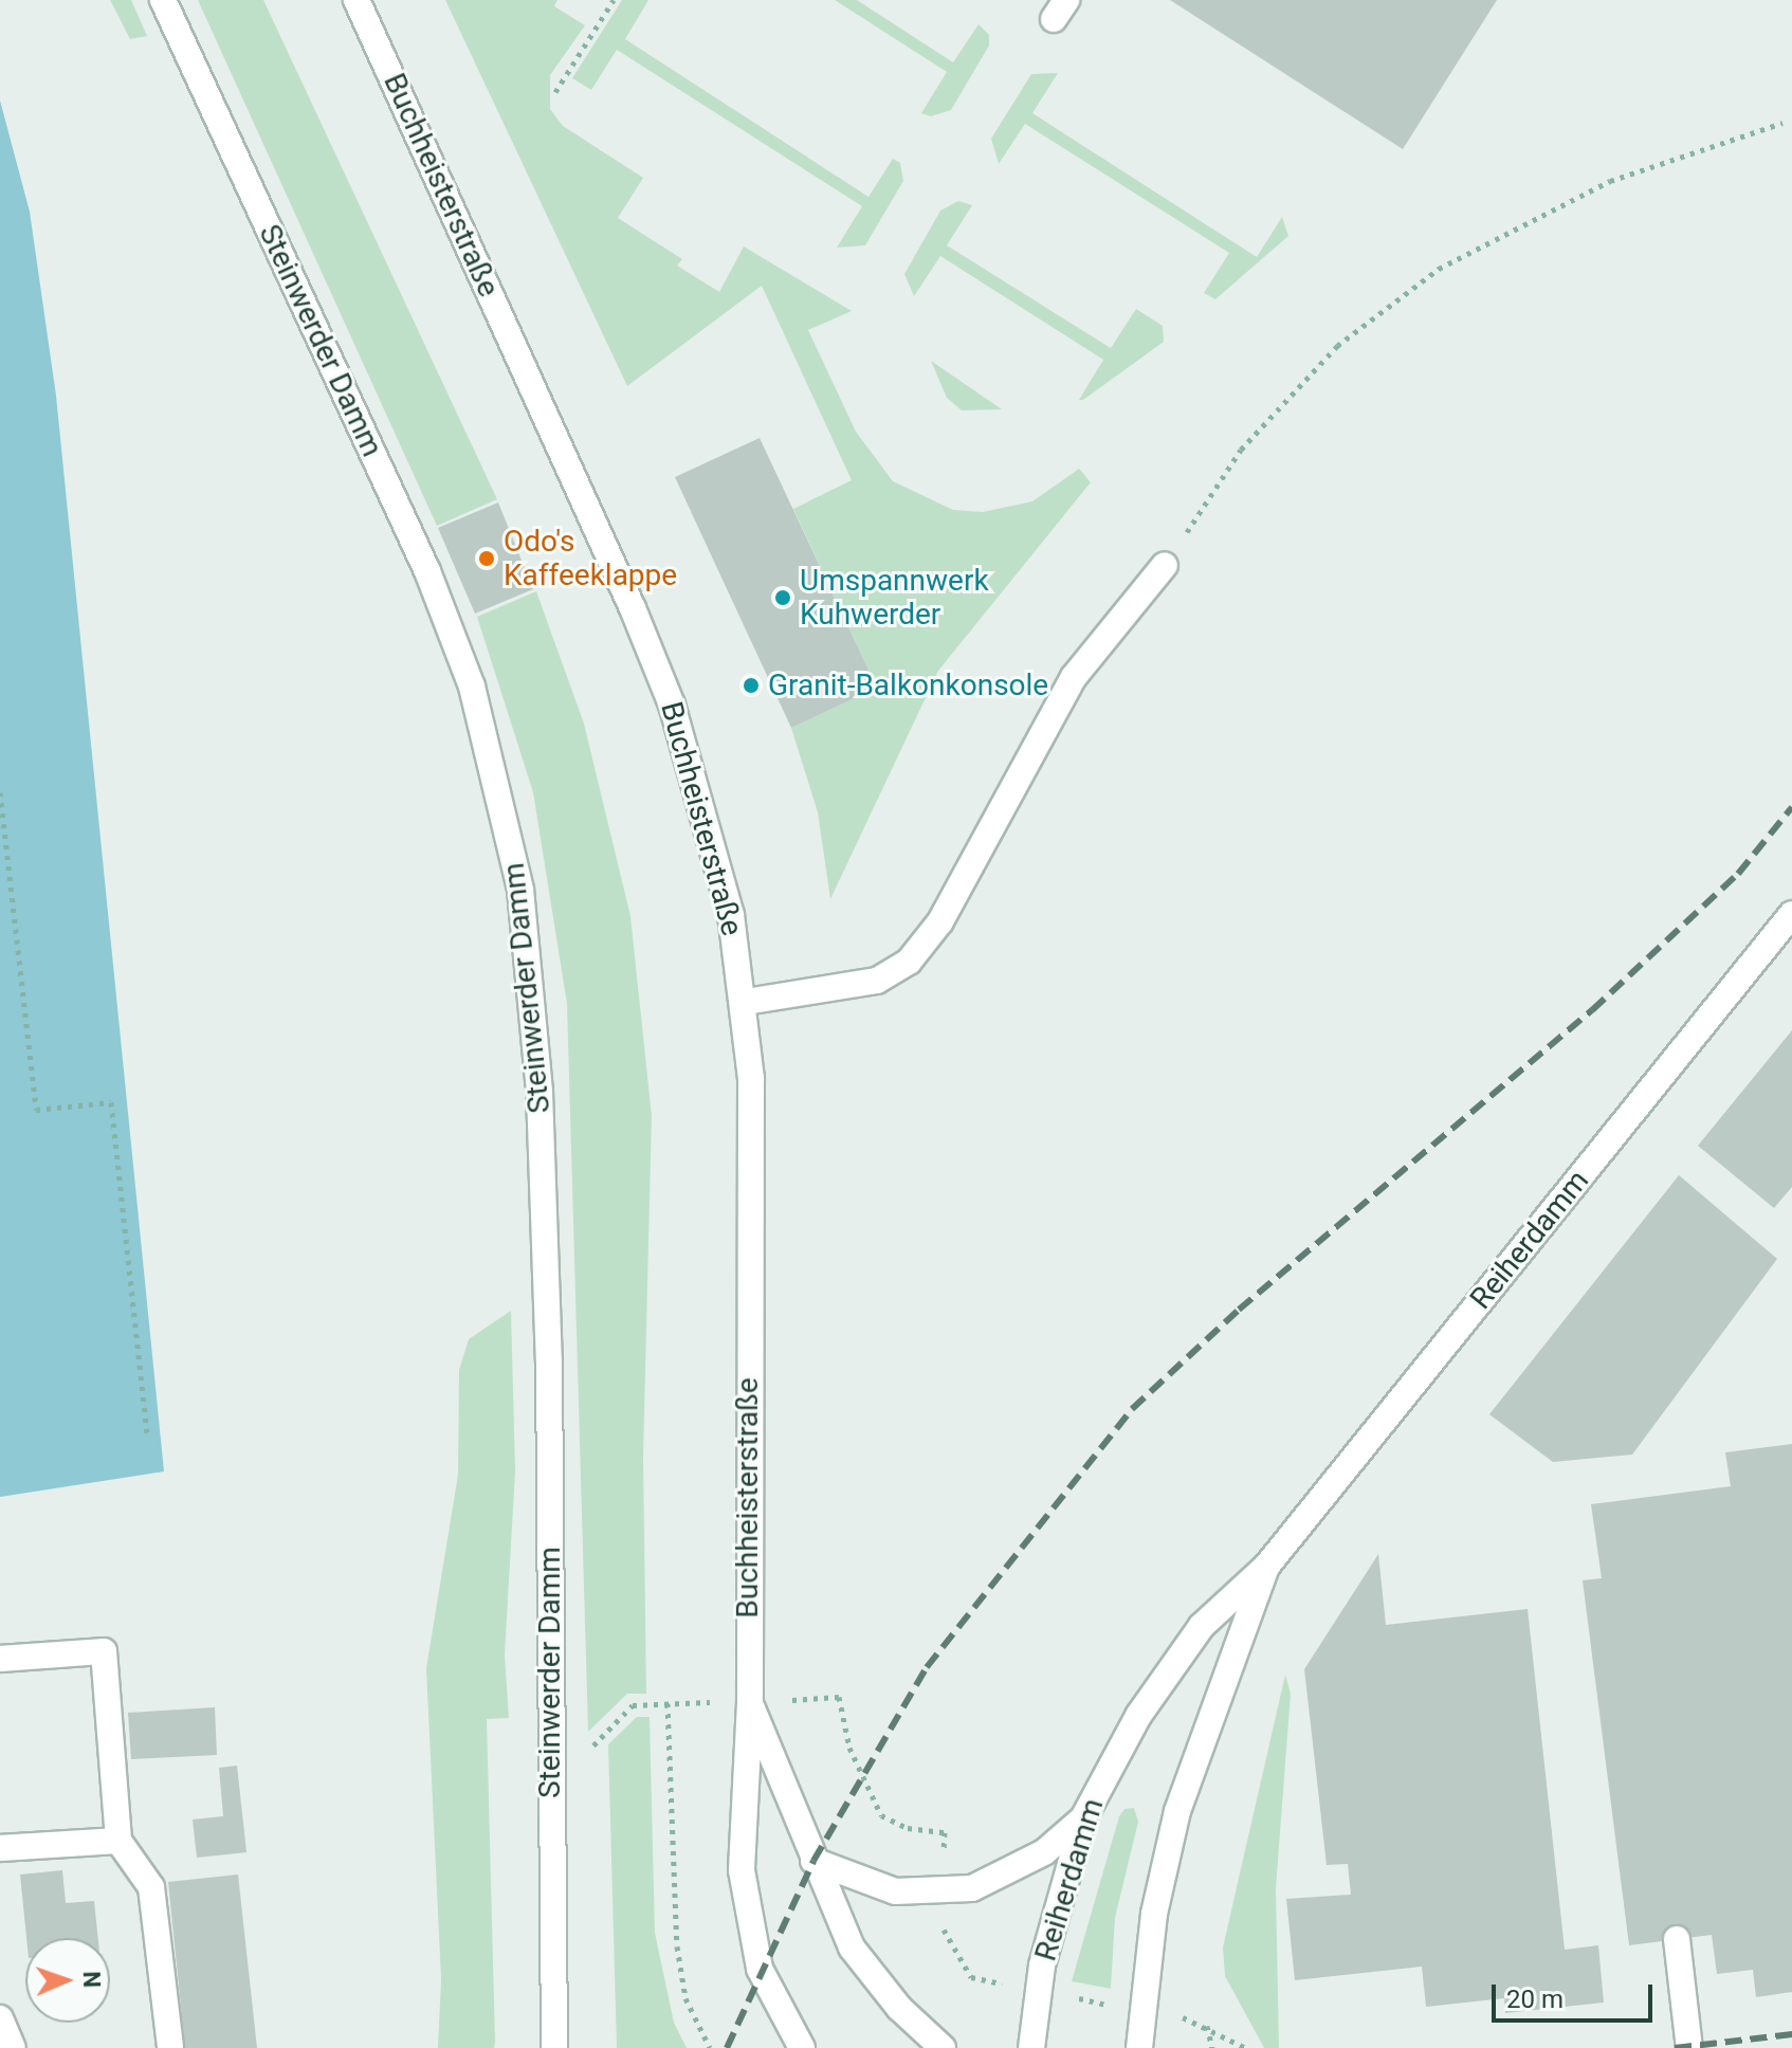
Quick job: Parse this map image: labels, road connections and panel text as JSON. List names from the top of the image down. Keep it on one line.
{"streets":{"street":["Buchheisterstraße","Steinwerder Damm","Reiherdamm"]},"places":["Odo's Kaffeeklappe","Umspannwerk Kuhwerder","Granit-Balkonkonsole"],"scale_bar":"20 m","north":"right"}
